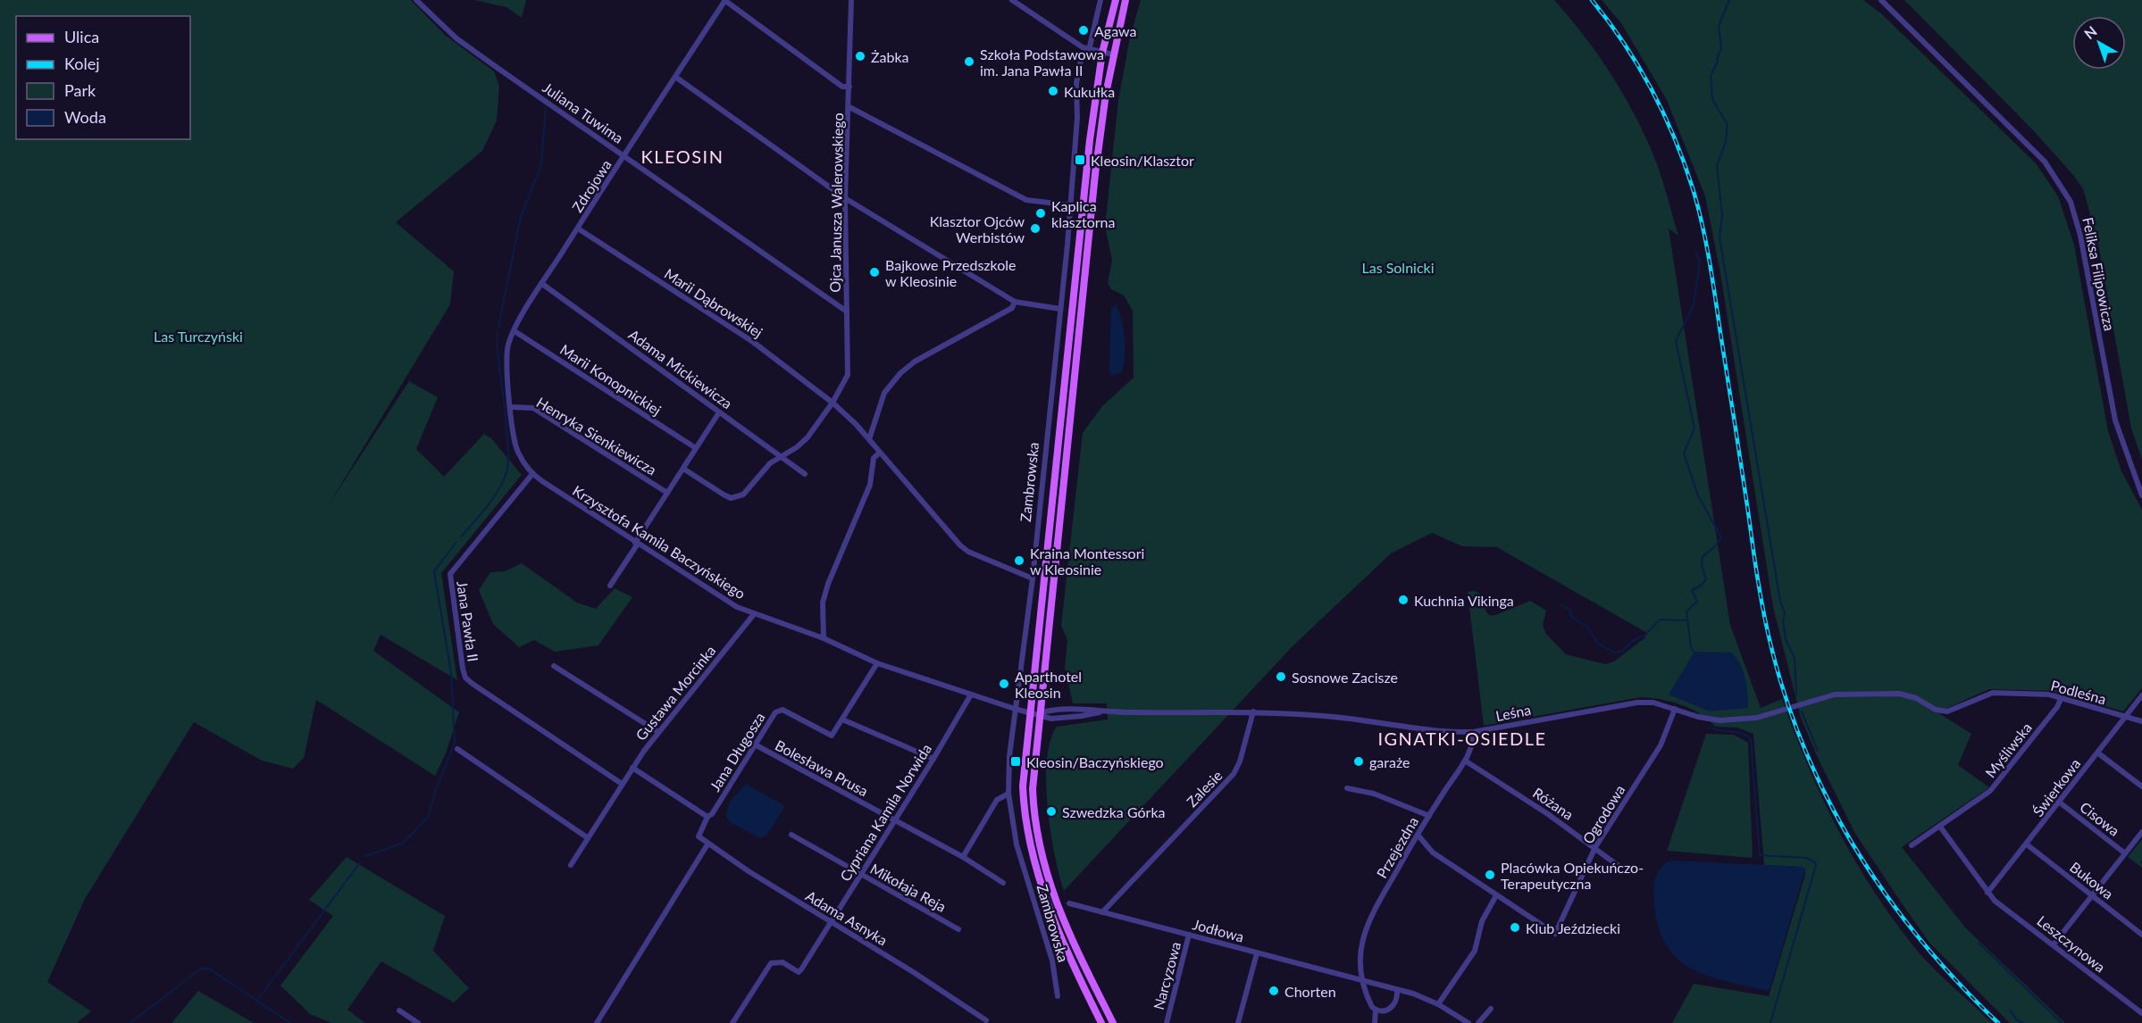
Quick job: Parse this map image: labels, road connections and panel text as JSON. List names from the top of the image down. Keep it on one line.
{"streets":{"main road":["Zambrowska"],"street":["Juliana Tuwima","Zdrojowa","Ojca Janusza Walerowskiego","Feliksa Filipowicza","Marii Dąbrowskiej","Adama Mickiewicza","Marii Konopnickiej","Henryka Sienkiewicza","Krzysztofa Kamila Baczyńskiego","Jana Pawła II","Podleśna","Gustawa Morcinka","Leśna","Myśliwska","Jana Długosza","Bolesława Prusa","Świerkowa","Zalesie","Różana","Cypriana Kamila Norwida","Ogrodowa","Cisowa","Przejezdna","Bukowa","Mikołaja Reja","Adama Asnyka","Jodłowa","Leszczynowa","Narcyzowa"]},"crossings":[["Juliana Tuwima","Zdrojowa"],["Juliana Tuwima","Ojca Janusza Walerowskiego"],["Zdrojowa","Marii Dąbrowskiej"],["Zdrojowa","Adama Mickiewicza"],["Zdrojowa","Marii Konopnickiej"],["Zdrojowa","Krzysztofa Kamila Baczyńskiego"],["Ojca Janusza Walerowskiego","Marii Dąbrowskiej"],["Ojca Janusza Walerowskiego","Adama Mickiewicza"],["Marii Dąbrowskiej","Zambrowska"],["Marii Konopnickiej","Krzysztofa Kamila Baczyńskiego"],["Henryka Sienkiewicza","Krzysztofa Kamila Baczyńskiego"],["Zambrowska","Krzysztofa Kamila Baczyńskiego"],["Krzysztofa Kamila Baczyńskiego","Jana Pawła II"],["Krzysztofa Kamila Baczyńskiego","Gustawa Morcinka"],["Krzysztofa Kamila Baczyńskiego","Leśna"],["Krzysztofa Kamila Baczyńskiego","Jana Długosza"],["Krzysztofa Kamila Baczyńskiego","Cypriana Kamila Norwida"],["Jana Pawła II","Gustawa Morcinka"],["Podleśna","Leśna"],["Podleśna","Myśliwska"],["Podleśna","Świerkowa"],["Leśna","Zalesie"],["Leśna","Ogrodowa"],["Leśna","Przejezdna"],["Jana Długosza","Bolesława Prusa"],["Jana Długosza","Adama Asnyka"],["Bolesława Prusa","Cypriana Kamila Norwida"],["Świerkowa","Cisowa"],["Świerkowa","Bukowa"],["Świerkowa","Leszczynowa"],["Zalesie","Jodłowa"],["Różana","Ogrodowa"],["Różana","Przejezdna"],["Cypriana Kamila Norwida","Mikołaja Reja"],["Cypriana Kamila Norwida","Adama Asnyka"],["Przejezdna","Jodłowa"],["Jodłowa","Narcyzowa"]],"districts":["KLEOSIN","IGNATKI-OSIEDLE"],"parks":["Las Solnicki","Las Turczyński"],"places":{"other":["Agawa","Żabka","Szkoła Podstawowa im. Jana Pawła II","Kukułka","Kaplica klasztorna","Klasztor Ojców Werbistów","Bajkowe Przedszkole w Kleosinie","Kraina Montessori w Kleosinie","Kuchnia Vikinga","Sosnowe Zacisze","Aparthotel Kleosin","garaże","Szwedzka Górka","Placówka Opiekuńczo- Terapeutyczna","Klub Jeździecki","Chorten"],"transit":["Kleosin/Klasztor","Kleosin/Baczyńskiego"]},"legend":["Ulica","Kolej","Park","Woda"],"north":"top left"}
